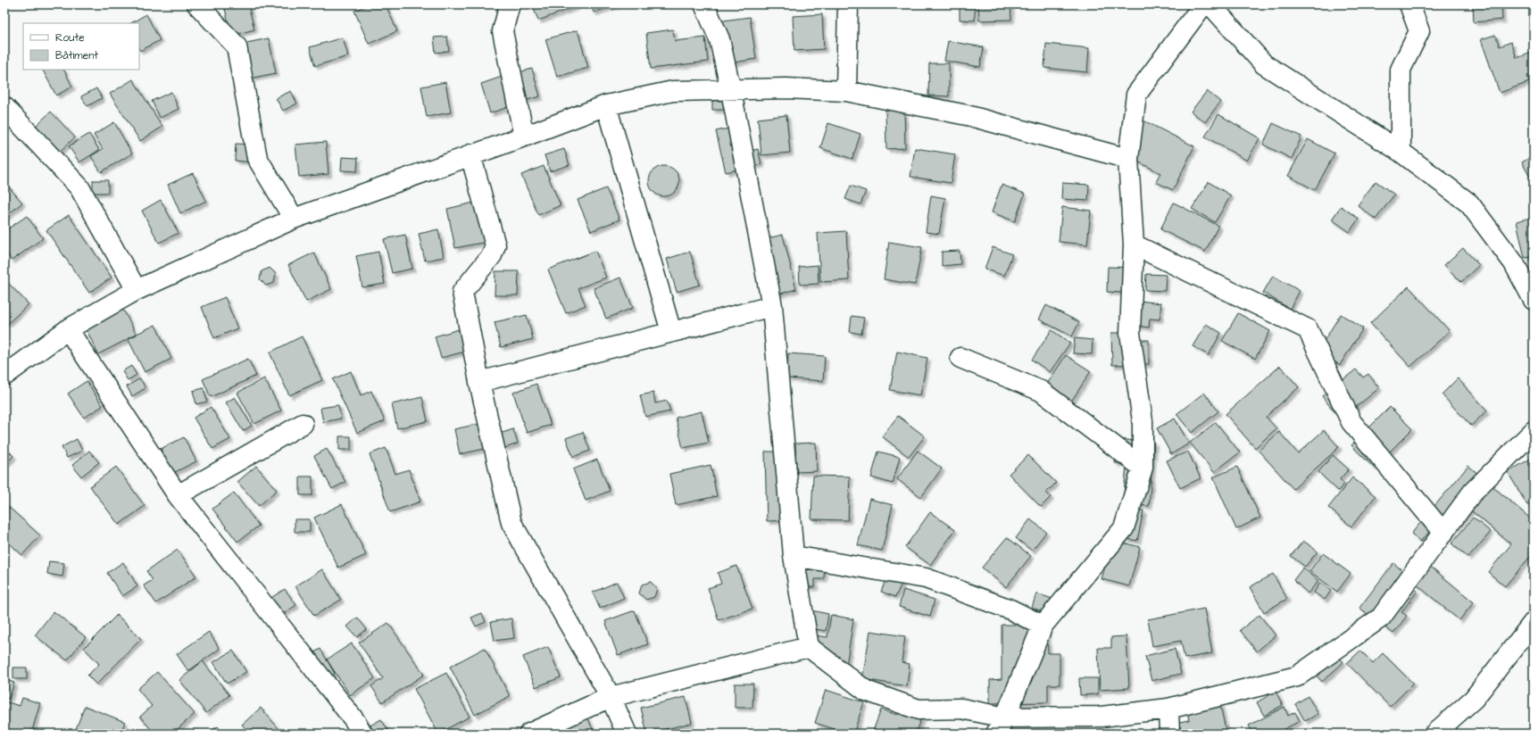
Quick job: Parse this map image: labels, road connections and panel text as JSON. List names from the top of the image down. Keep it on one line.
{"legend":["Route","Bâtiment"]}
